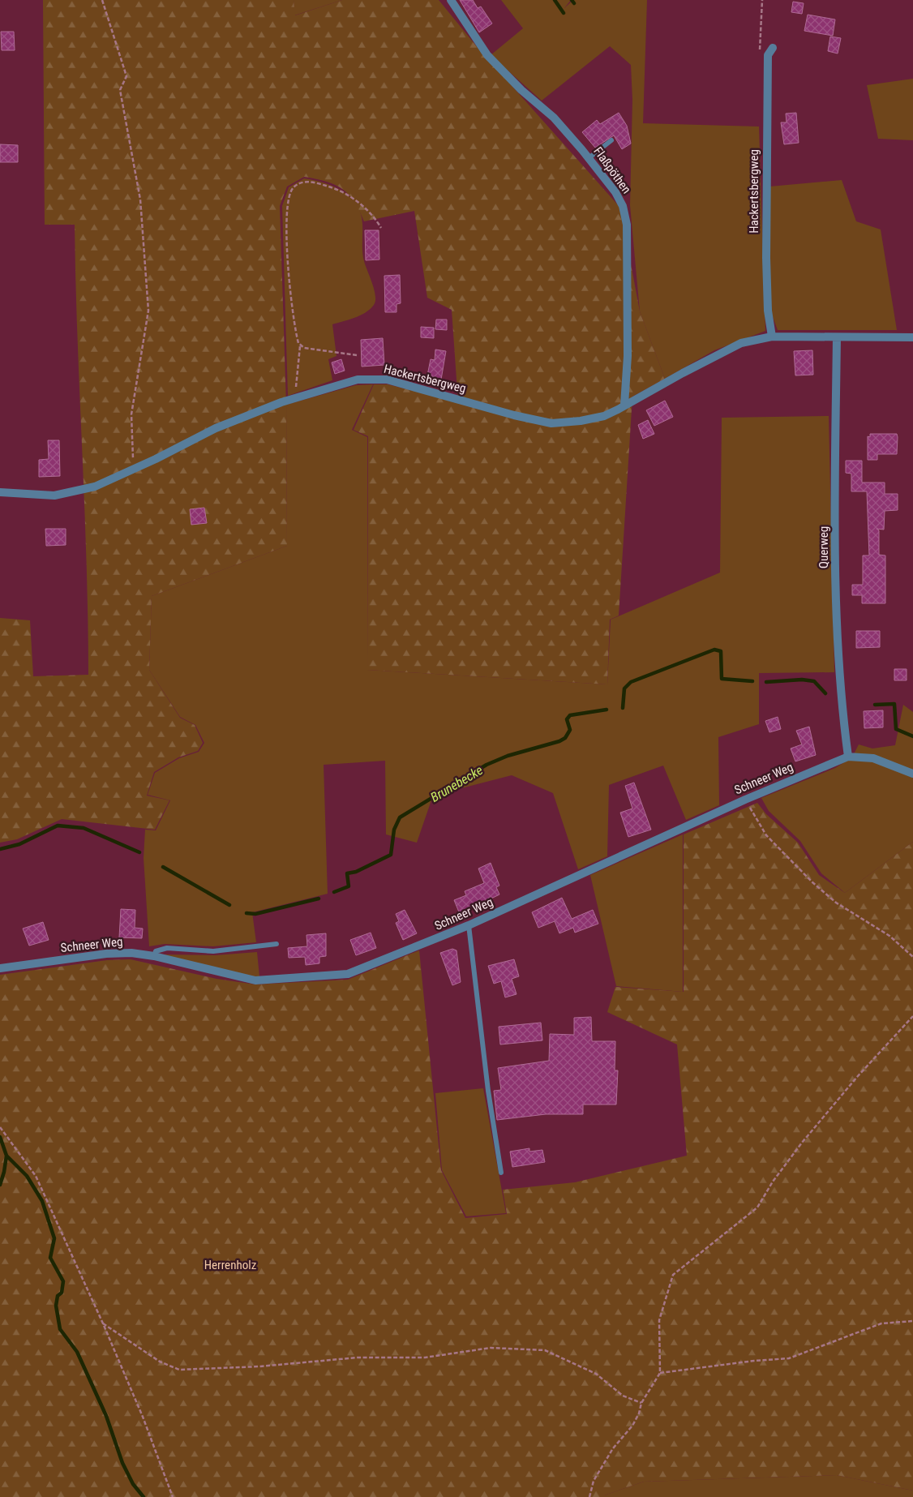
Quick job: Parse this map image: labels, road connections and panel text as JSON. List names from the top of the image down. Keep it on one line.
{"streets":{"street":["Flaßpöthen","Hackertsbergweg","Querweg","Schneer Weg"]},"crossings":[["Flaßpöthen","Hackertsbergweg"],["Hackertsbergweg","Querweg"],["Querweg","Schneer Weg"]],"water":["Brunebecke"],"parks":["Herrenholz"]}
